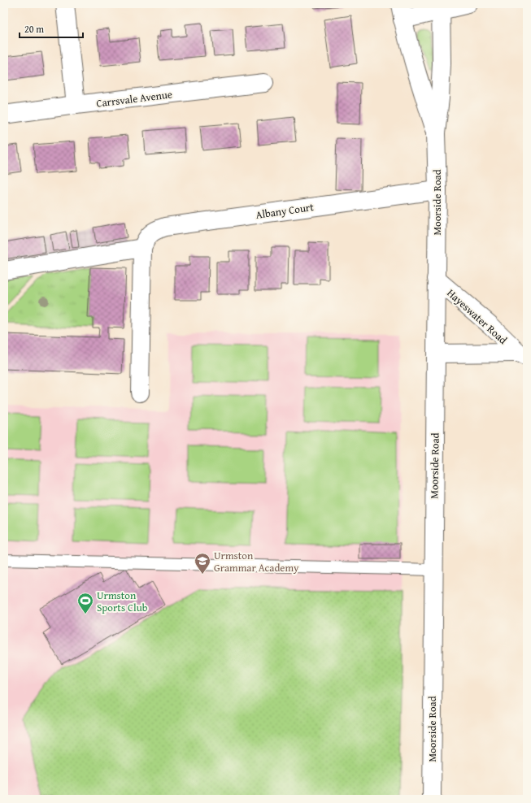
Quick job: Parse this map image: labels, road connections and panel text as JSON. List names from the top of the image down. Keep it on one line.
{"streets":{"street":["Carrsvale Avenue","Moorside Road","Albany Court","Hayeswater Road"]},"crossings":[["Moorside Road","Albany Court"],["Moorside Road","Hayeswater Road"]],"places":{"school or university":["Urmston Grammar Academy"],"sports":["Urmston Sports Club"]},"scale_bar":"20 m"}
